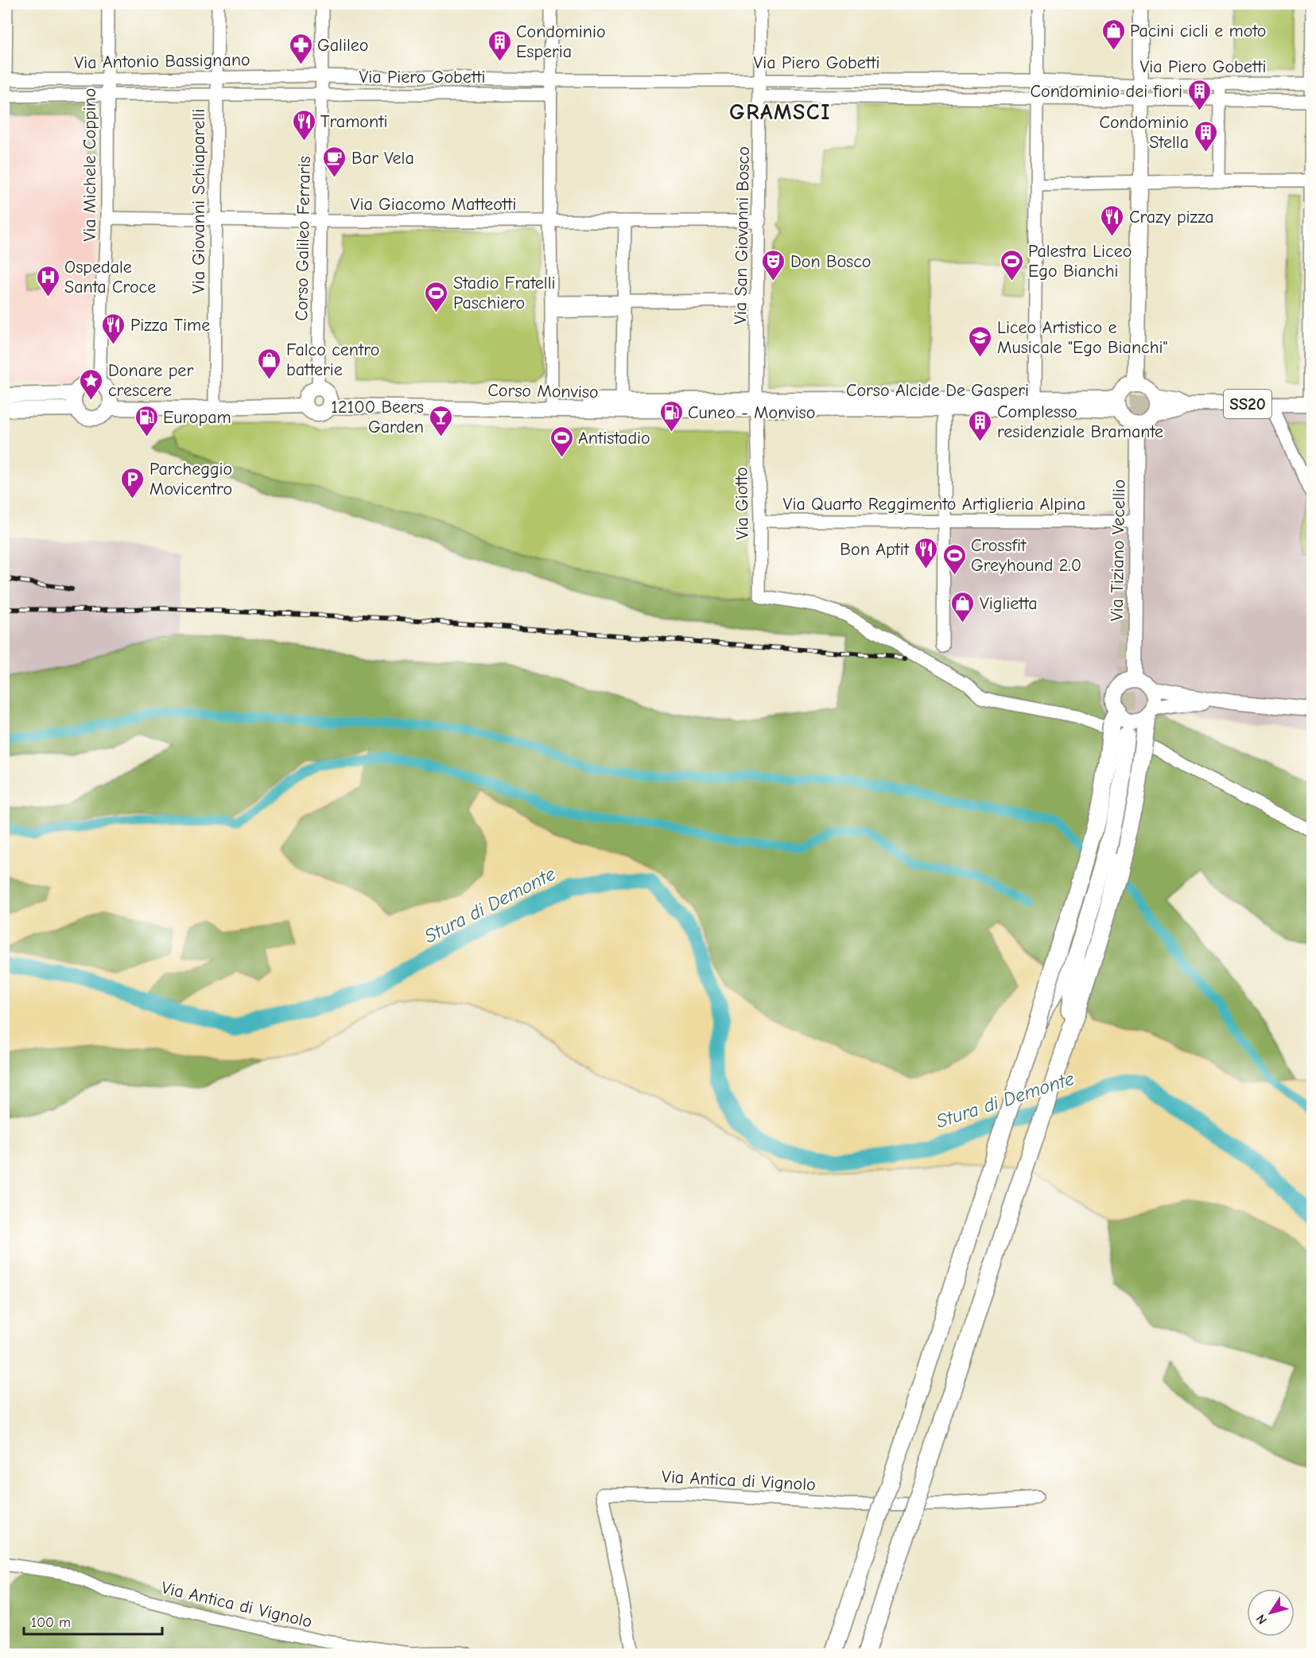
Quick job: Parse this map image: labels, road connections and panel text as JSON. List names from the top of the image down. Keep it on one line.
{"streets":{"main road":["Corso Alcide De Gasperi","Corso Monviso","SS20","Via Tiziano Vecellio"],"street":["Via Antonio Bassignano","Via Piero Gobetti","Via Michele Coppino","Via Giovanni Schiaparelli","Via Giacomo Matteotti","Via San Giovanni Bosco","Corso Galileo Ferraris","Via Giotto","Via Quarto Reggimento Artiglieria Alpina","Via Antica di Vignolo"]},"crossings":[["Via Antonio Bassignano","Via Piero Gobetti"],["Via Antonio Bassignano","Via Michele Coppino"],["Via Antonio Bassignano","Via Giovanni Schiaparelli"],["Via Antonio Bassignano","Corso Galileo Ferraris"],["Via Piero Gobetti","Via San Giovanni Bosco"],["Via Piero Gobetti","Corso Galileo Ferraris"],["Via Michele Coppino","Via Giacomo Matteotti"],["Via Giovanni Schiaparelli","Via Giacomo Matteotti"],["Via Giacomo Matteotti","Via San Giovanni Bosco"],["Via Giacomo Matteotti","Corso Galileo Ferraris"],["Via San Giovanni Bosco","Corso Alcide De Gasperi"],["Via San Giovanni Bosco","Corso Monviso"],["Via San Giovanni Bosco","Via Giotto"],["Corso Galileo Ferraris","Corso Monviso"],["Corso Alcide De Gasperi","Corso Monviso"],["Corso Alcide De Gasperi","SS20"],["Corso Alcide De Gasperi","Via Giotto"],["Corso Alcide De Gasperi","Via Tiziano Vecellio"],["Corso Monviso","Via Giotto"],["SS20","Via Tiziano Vecellio"],["Via Giotto","Via Quarto Reggimento Artiglieria Alpina"],["Via Quarto Reggimento Artiglieria Alpina","Via Tiziano Vecellio"]],"districts":["GRAMSCI"],"water":["Stura di Demonte"],"places":{"shop":["Pacini cicli e moto","Falco centro batterie","Viglietta"],"building":["Condominio Esperia","Condominio dei fiori","Condominio Stella","Complesso residenziale Bramante"],"pharmacy":["Galileo"],"restaurant":["Tramonti","Crazy pizza","Pizza Time","Bon Aptit"],"cafe":["Bar Vela"],"theatre":["Don Bosco"],"sports":["Palestra Liceo Ego Bianchi","Stadio Fratelli Paschiero","Antistadio","Crossfit Greyhound 2.0"],"hospital":["Ospedale Santa Croce"],"school or university":["Liceo Artistico e Musicale \"Ego Bianchi\""],"place":["Donare per crescere"],"fuel station":["Cuneo - Monviso","Europam"],"bar":["12100 Beers Garden"],"parking":["Parcheggio Movicentro"]},"scale_bar":"100 m","north":"bottom left"}
